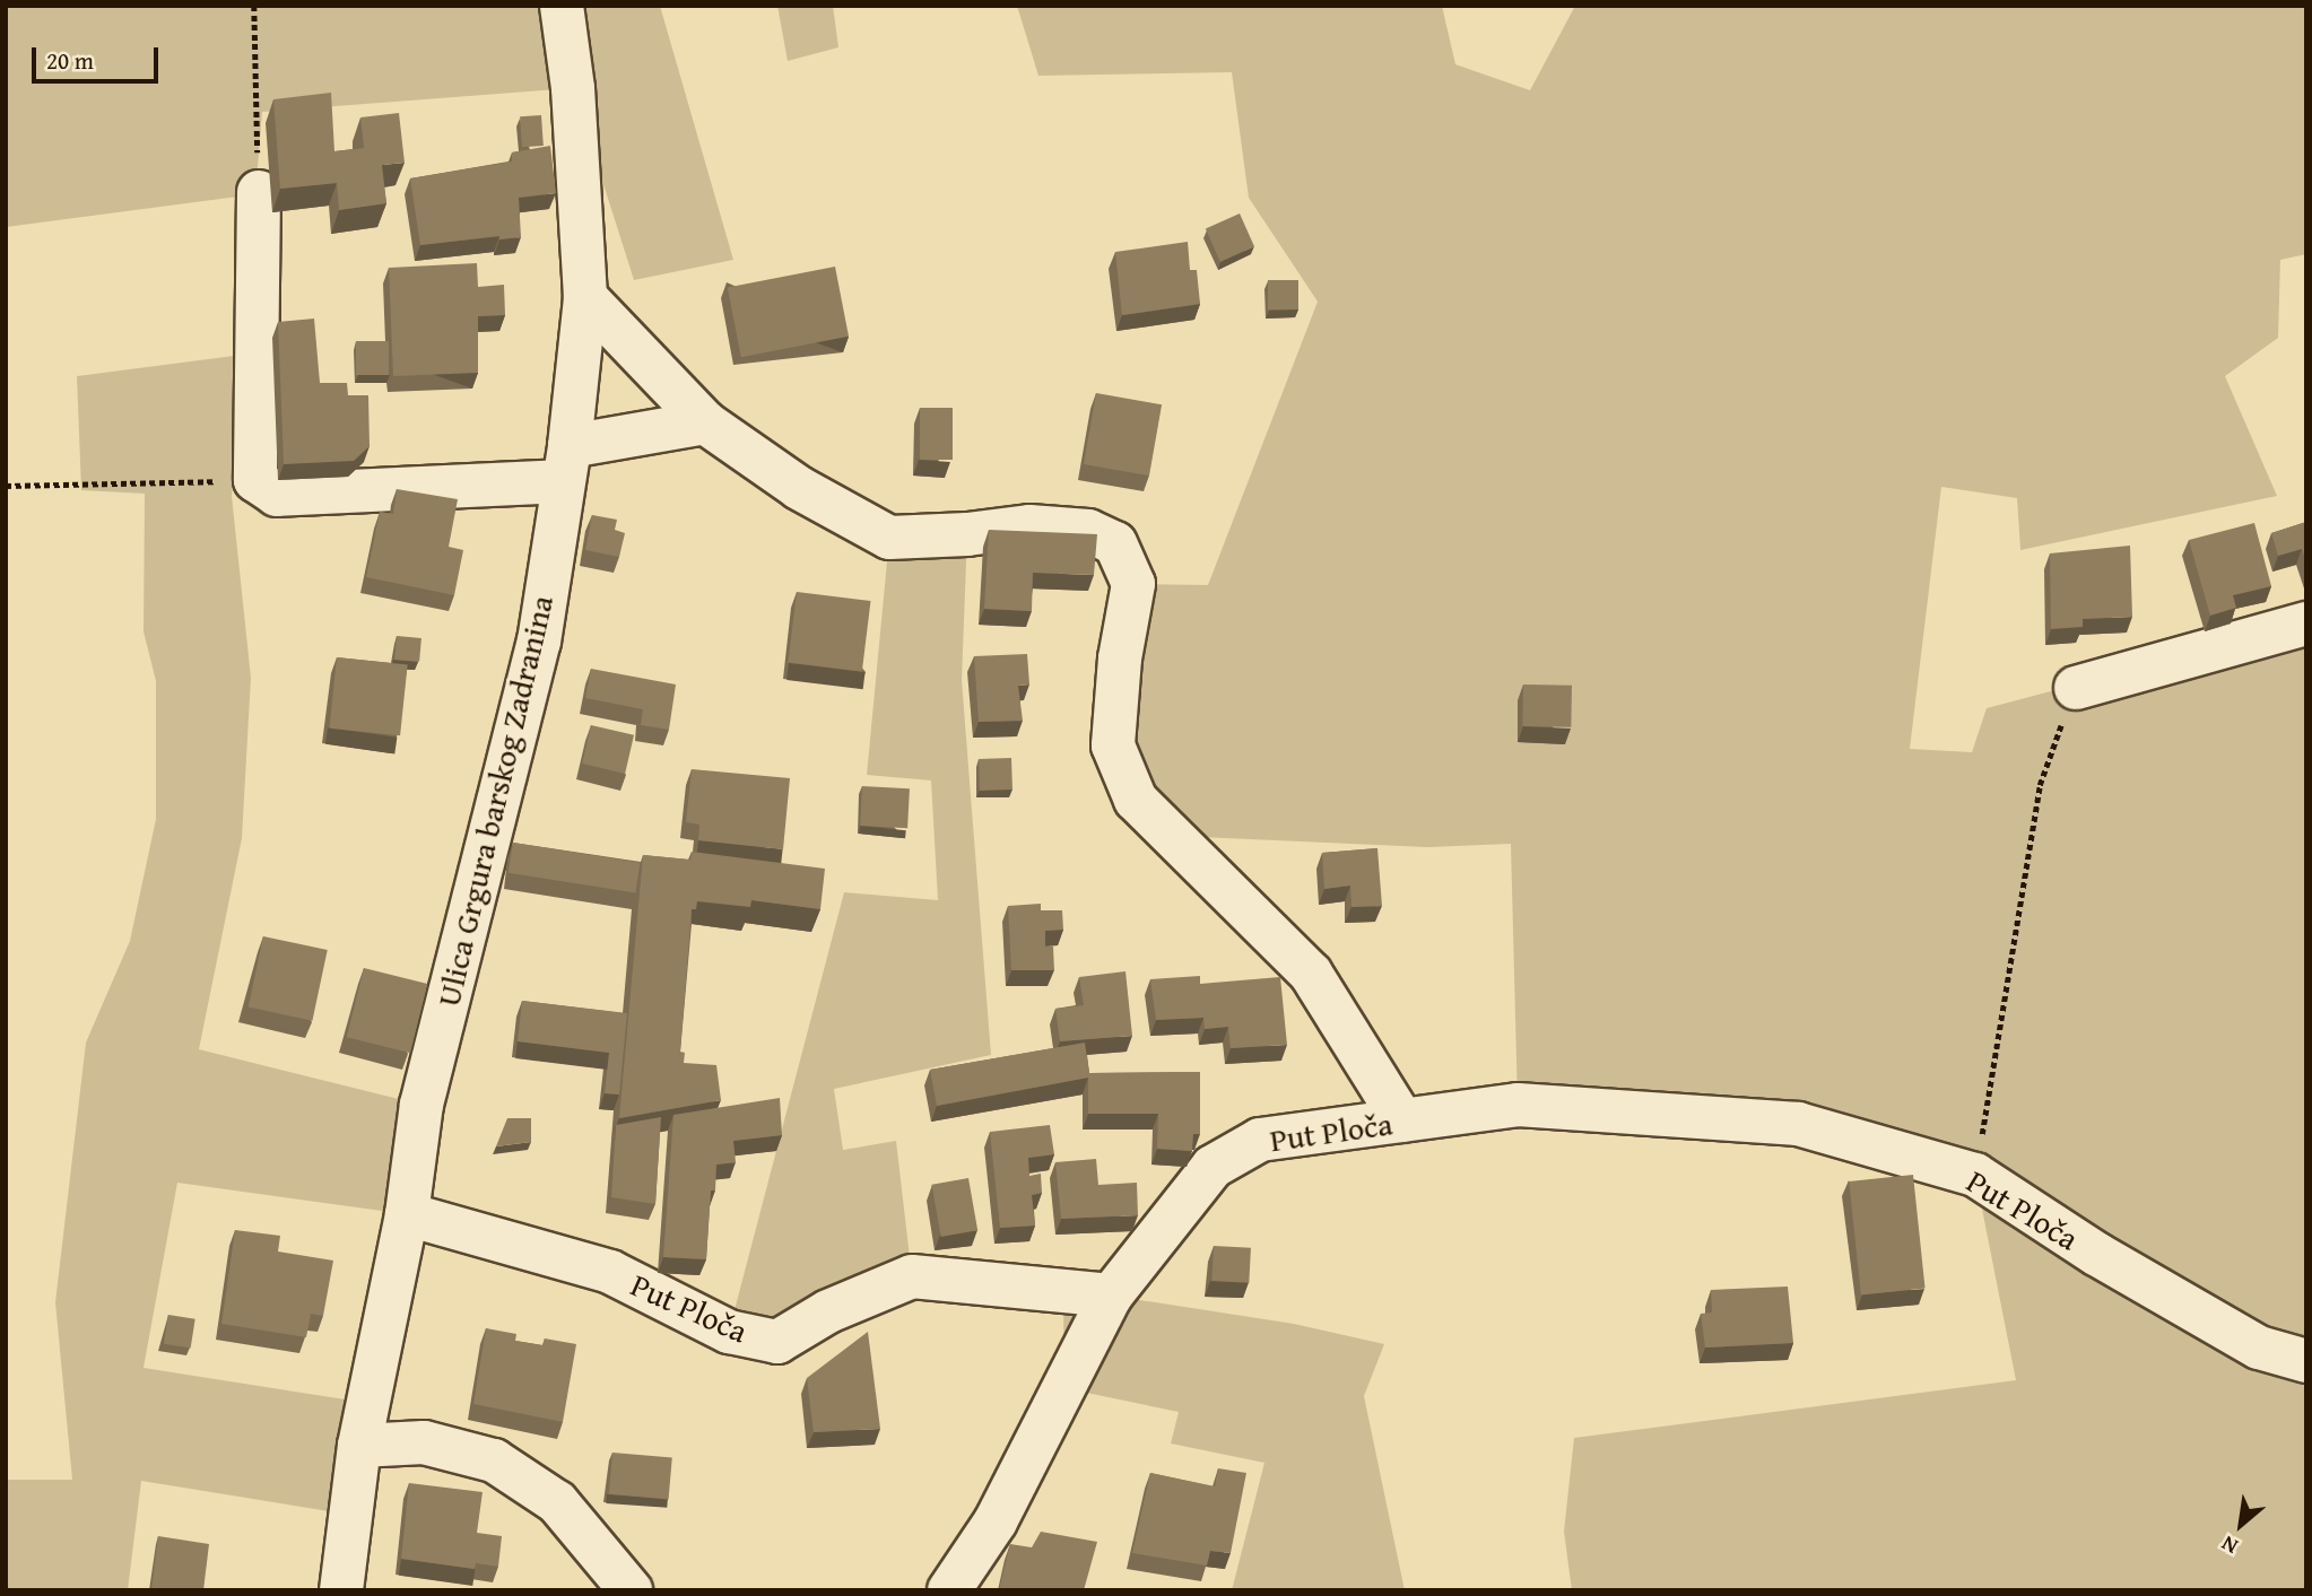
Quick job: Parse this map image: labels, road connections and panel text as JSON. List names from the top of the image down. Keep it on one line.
{"streets":{"street":["Ulica Grgura barskog Zadranina","Put Ploča"]},"crossings":[["Ulica Grgura barskog Zadranina","Put Ploča"]],"scale_bar":"20 m","north":"bottom left"}
